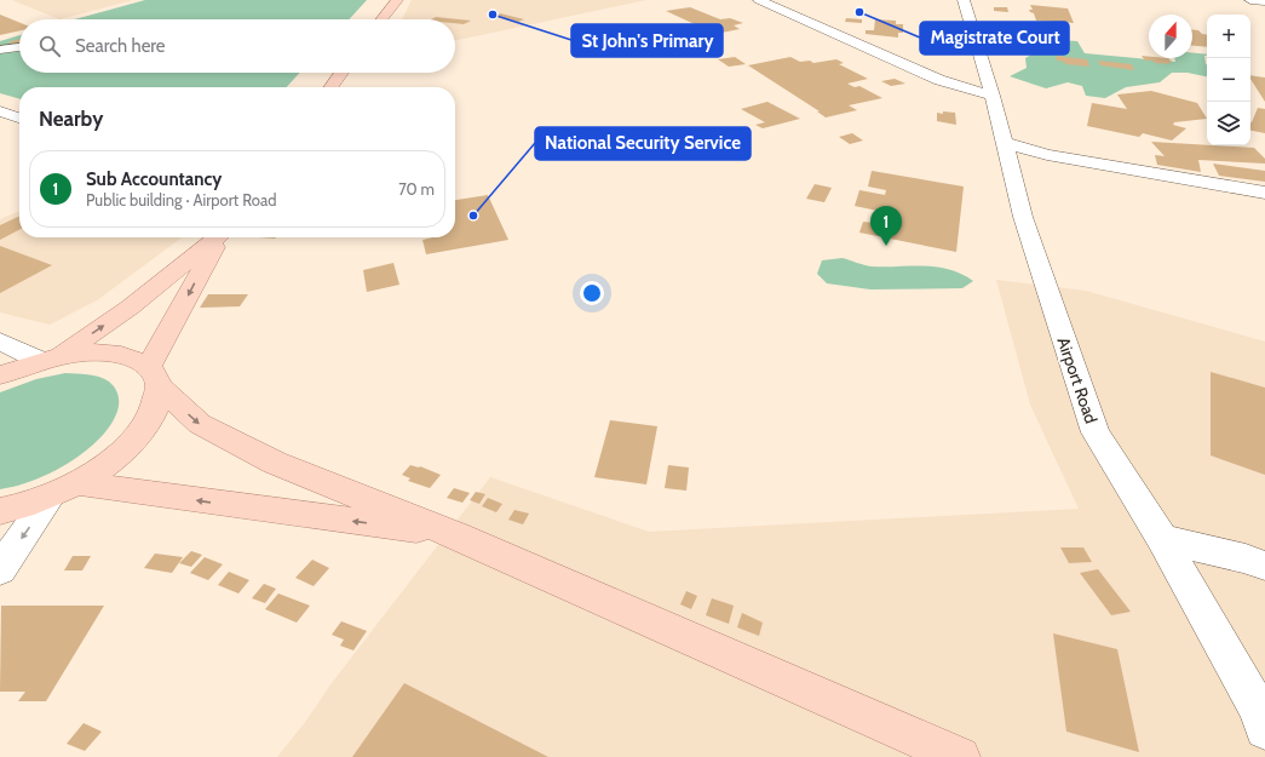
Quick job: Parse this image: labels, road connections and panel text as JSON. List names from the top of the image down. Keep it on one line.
{"streets":{"street":["Airport Road"]},"places":["Magistrate Court","St John's Primary","National Security Service"],"north":"top","page":{"map_buttons":["+","−"],"search":"Search here","heading":"Nearby","list":[{"mark":"1","name":"Sub Accountancy","note":"Public building · Airport Road","value":"70 m"}],"pins":"1"}}
